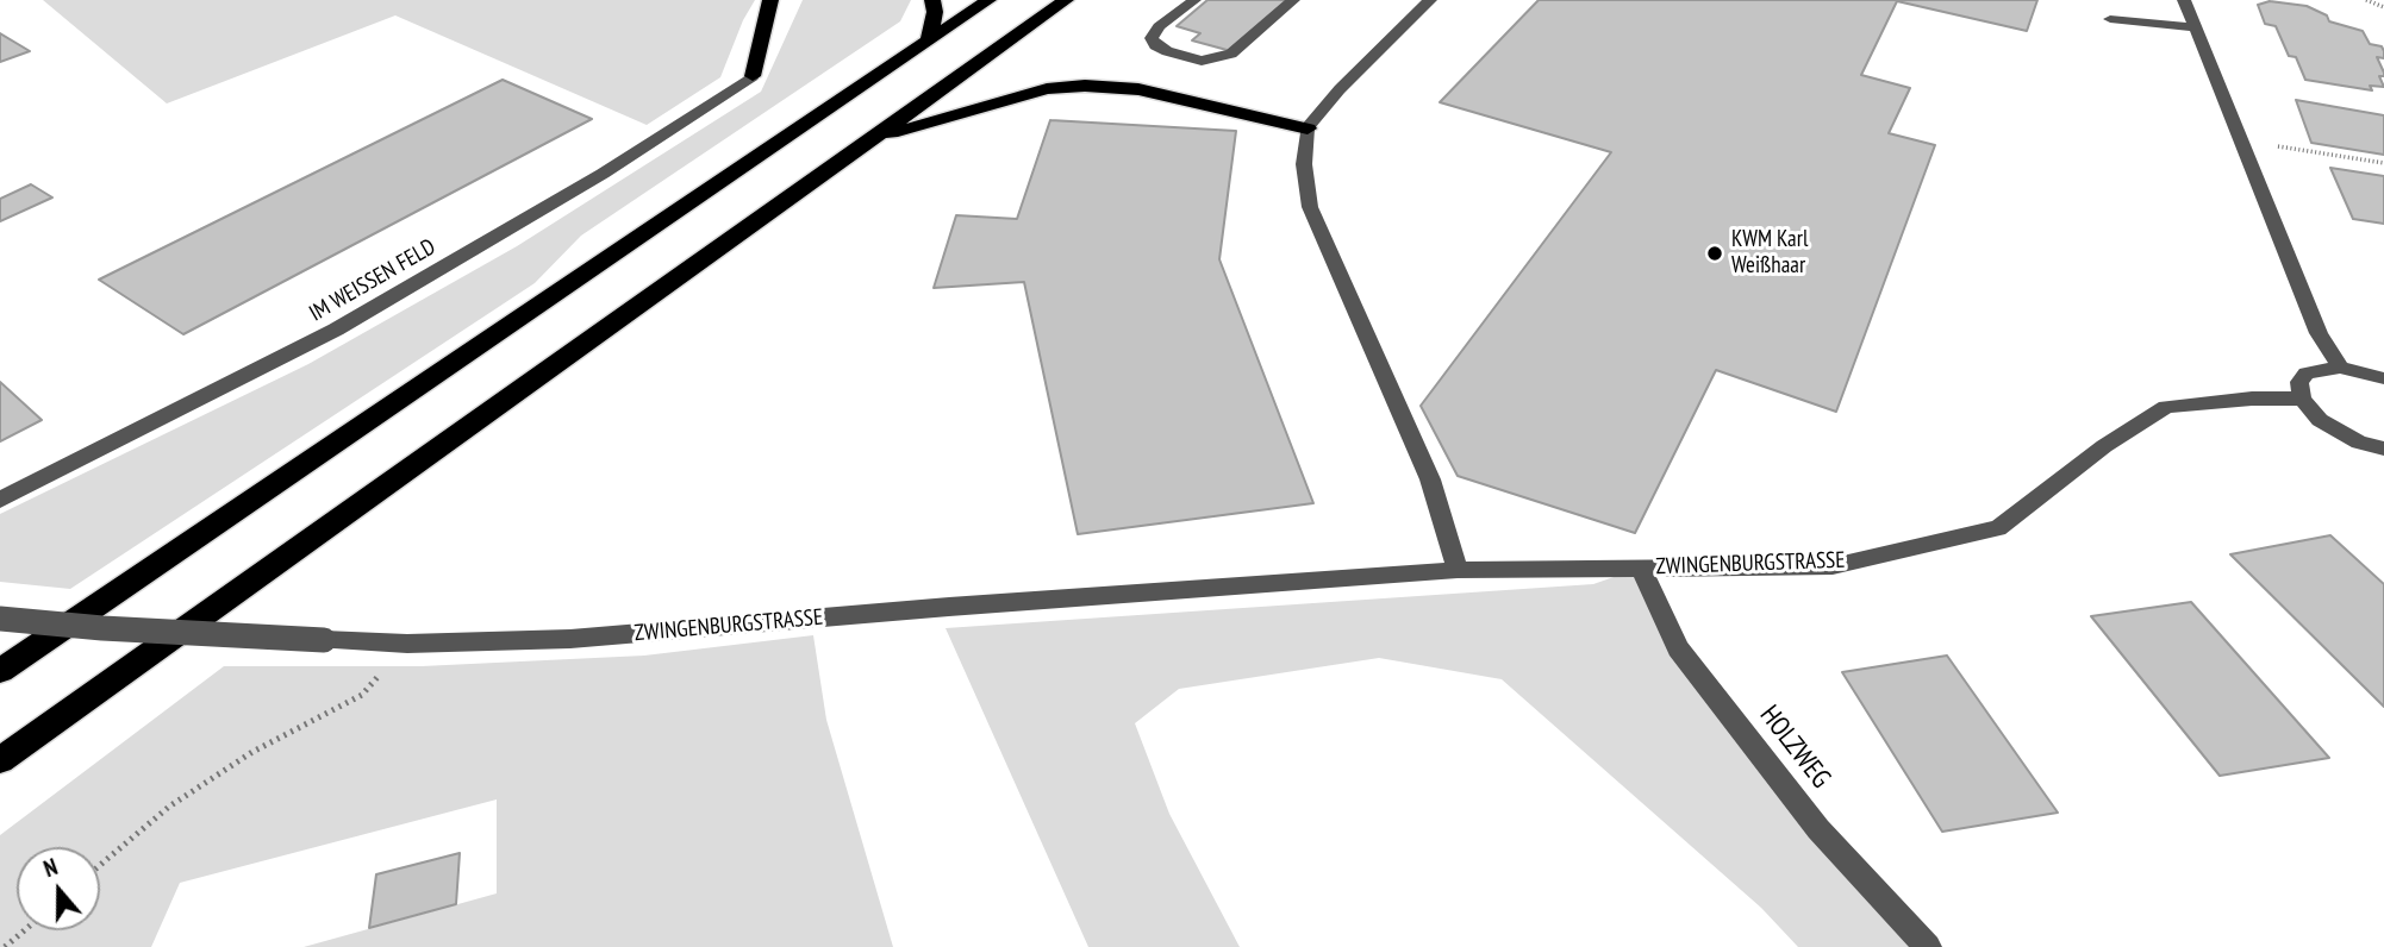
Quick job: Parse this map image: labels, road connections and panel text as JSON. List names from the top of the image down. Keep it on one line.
{"streets":{"street":["IM WEISSEN FELD","ZWINGENBURGSTRASSE","HOLZWEG"]},"crossings":[["ZWINGENBURGSTRASSE","HOLZWEG"]],"places":["KWM Karl Weißhaar"],"north":"top"}
